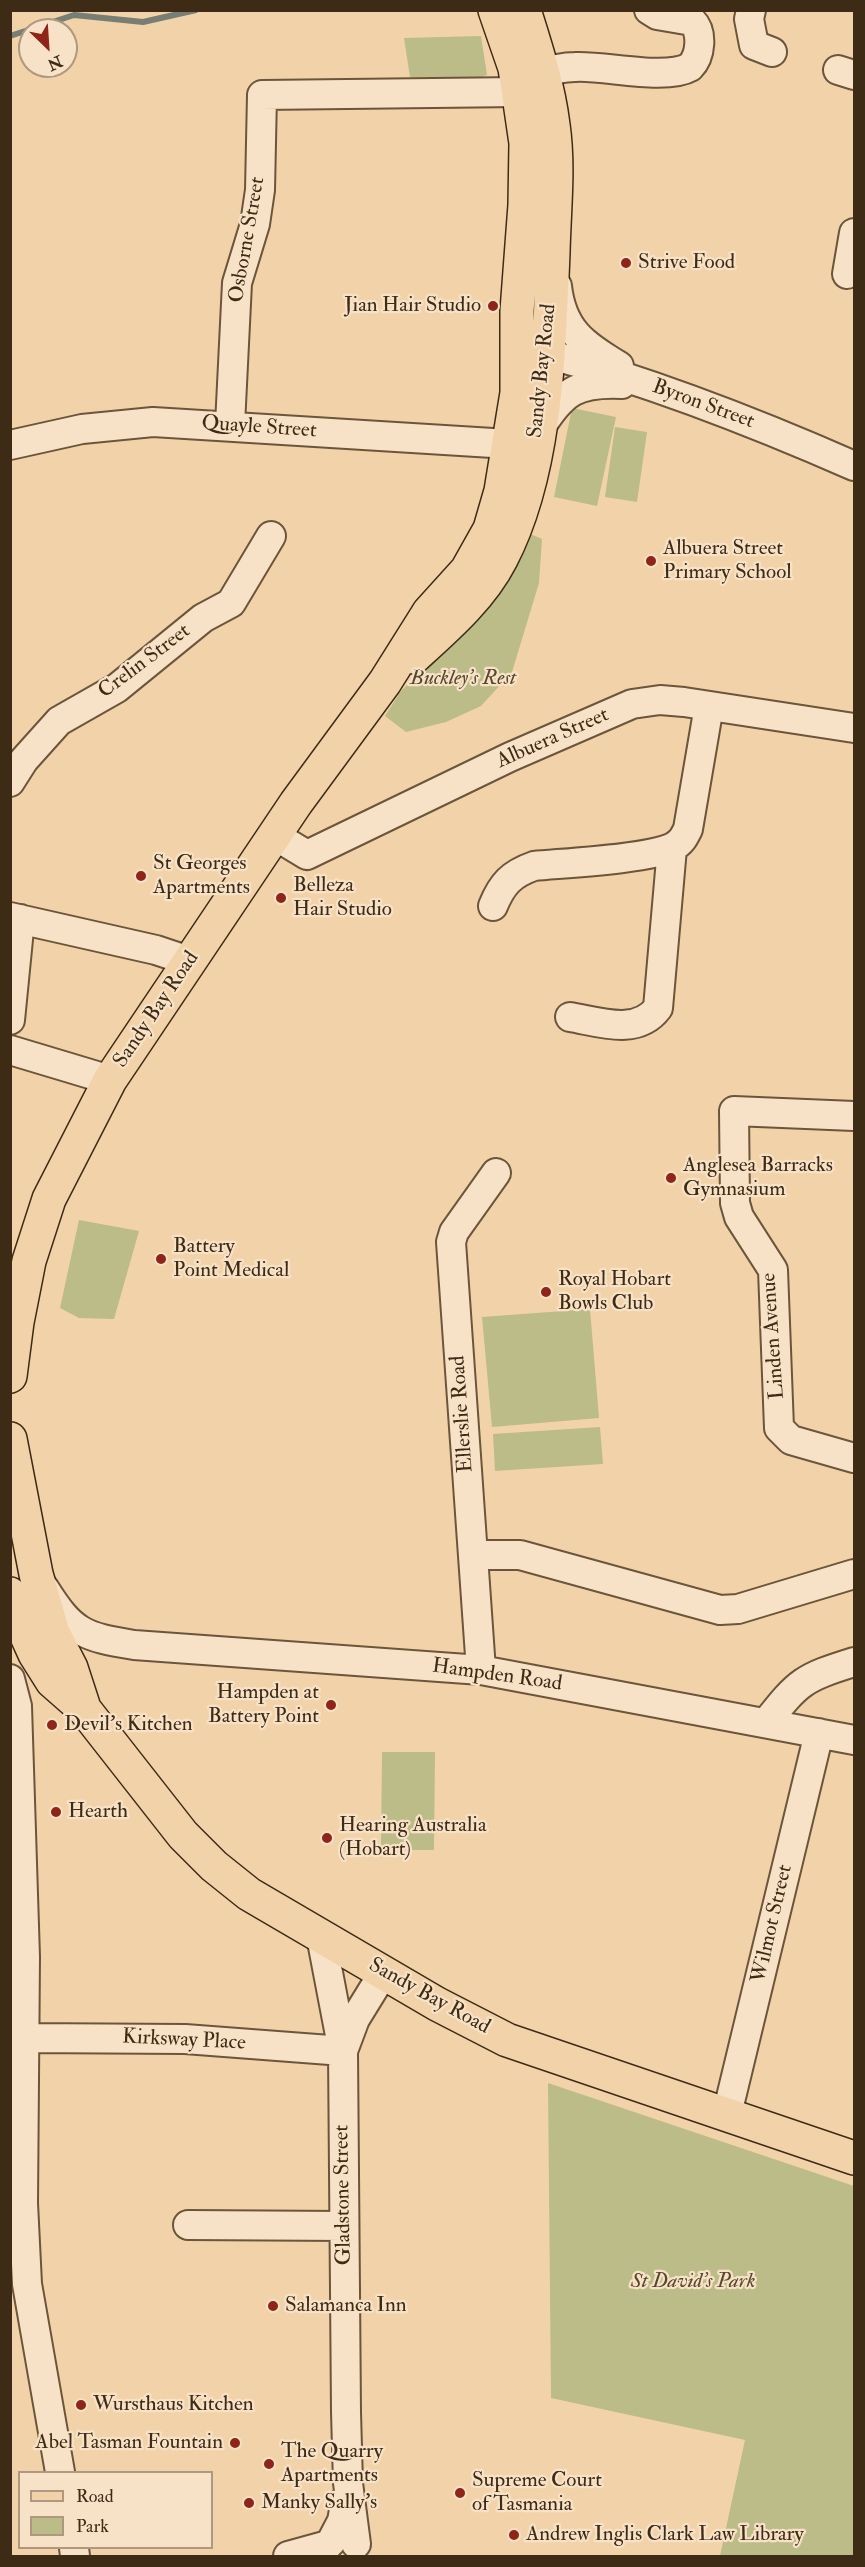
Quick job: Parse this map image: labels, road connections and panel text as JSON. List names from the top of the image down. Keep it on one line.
{"streets":{"main road":["Sandy Bay Road"],"street":["Osborne Street","Byron Street","Quayle Street","Crelin Street","Albuera Street","Linden Avenue","Ellerslie Road","Hampden Road","Wilmot Street","Kirksway Place","Gladstone Street"]},"crossings":[["Osborne Street","Sandy Bay Road"],["Osborne Street","Quayle Street"],["Sandy Bay Road","Byron Street"],["Sandy Bay Road","Quayle Street"],["Sandy Bay Road","Albuera Street"],["Sandy Bay Road","Hampden Road"],["Sandy Bay Road","Wilmot Street"],["Sandy Bay Road","Gladstone Street"],["Ellerslie Road","Hampden Road"],["Hampden Road","Wilmot Street"],["Kirksway Place","Gladstone Street"]],"parks":["Buckley's Rest","St David's Park"],"places":["Strive Food","Jian Hair Studio","Albuera Street Primary School","St Georges Apartments","Belleza Hair Studio","Anglesea Barracks Gymnasium","Battery Point Medical","Royal Hobart Bowls Club","Hampden at Battery Point","Devil's Kitchen","Hearth","Hearing Australia (Hobart)","Salamanca Inn","Wursthaus Kitchen","Abel Tasman Fountain","The Quarry Apartments","Supreme Court of Tasmania","Manky Sally’s","Andrew Inglis Clark Law Library"],"legend":["Road","Park"],"north":"bottom right"}
